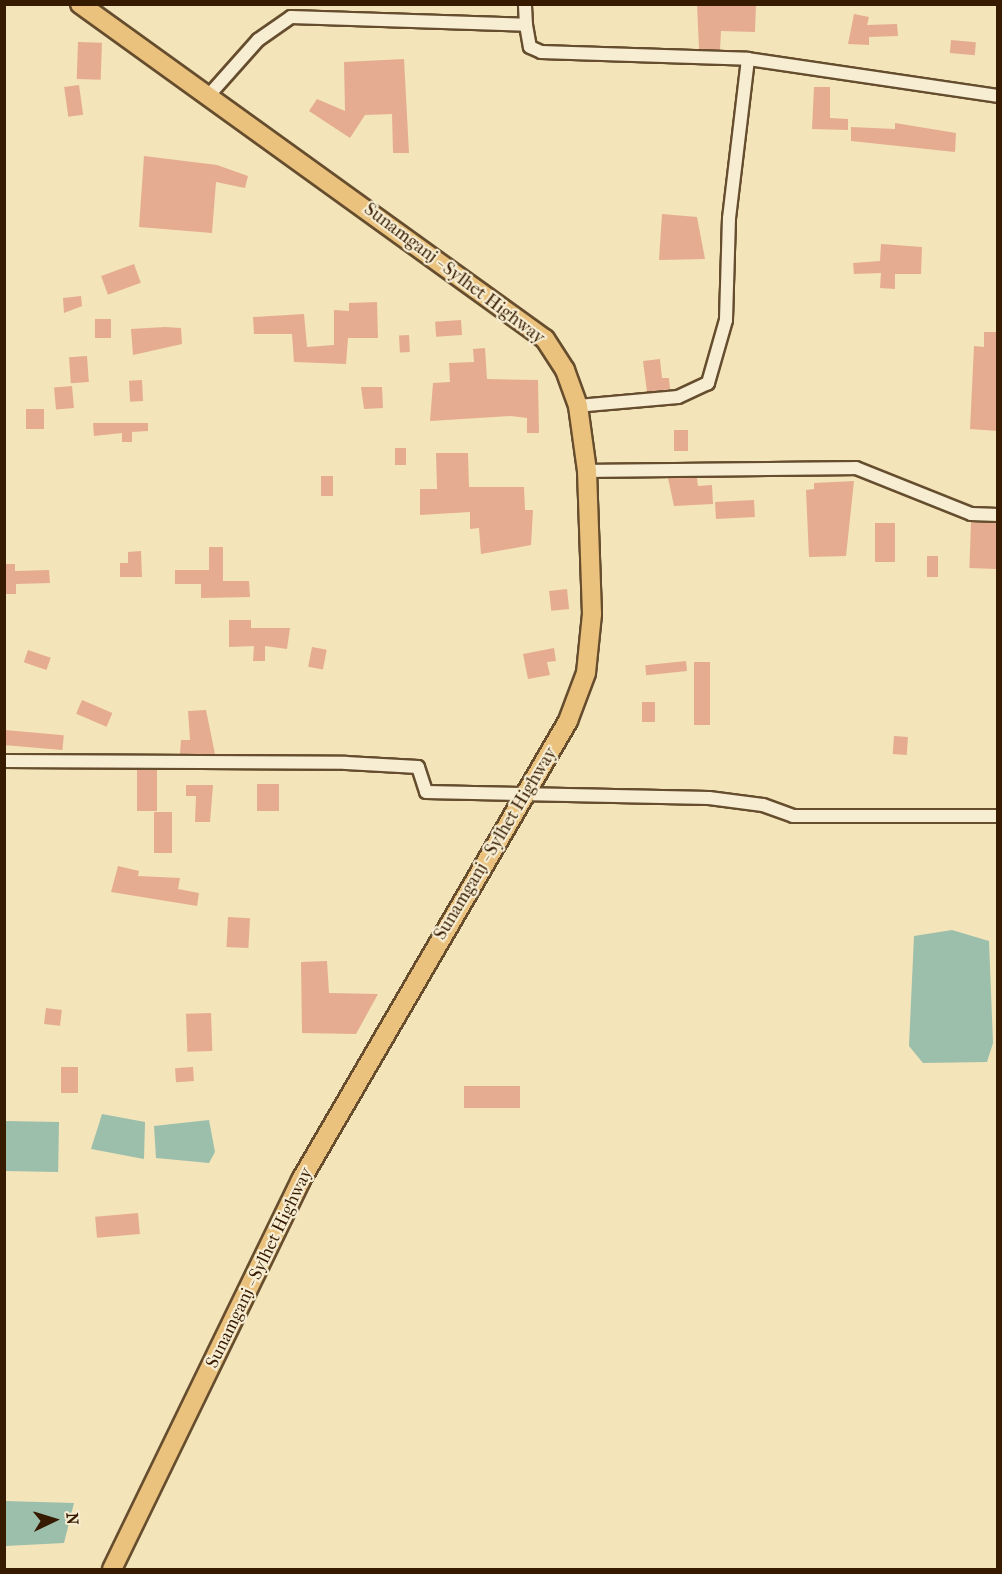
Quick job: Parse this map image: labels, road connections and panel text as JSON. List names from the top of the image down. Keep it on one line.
{"streets":{"main road":["Sunamganj - Sylhet Highway"]},"north":"right"}
